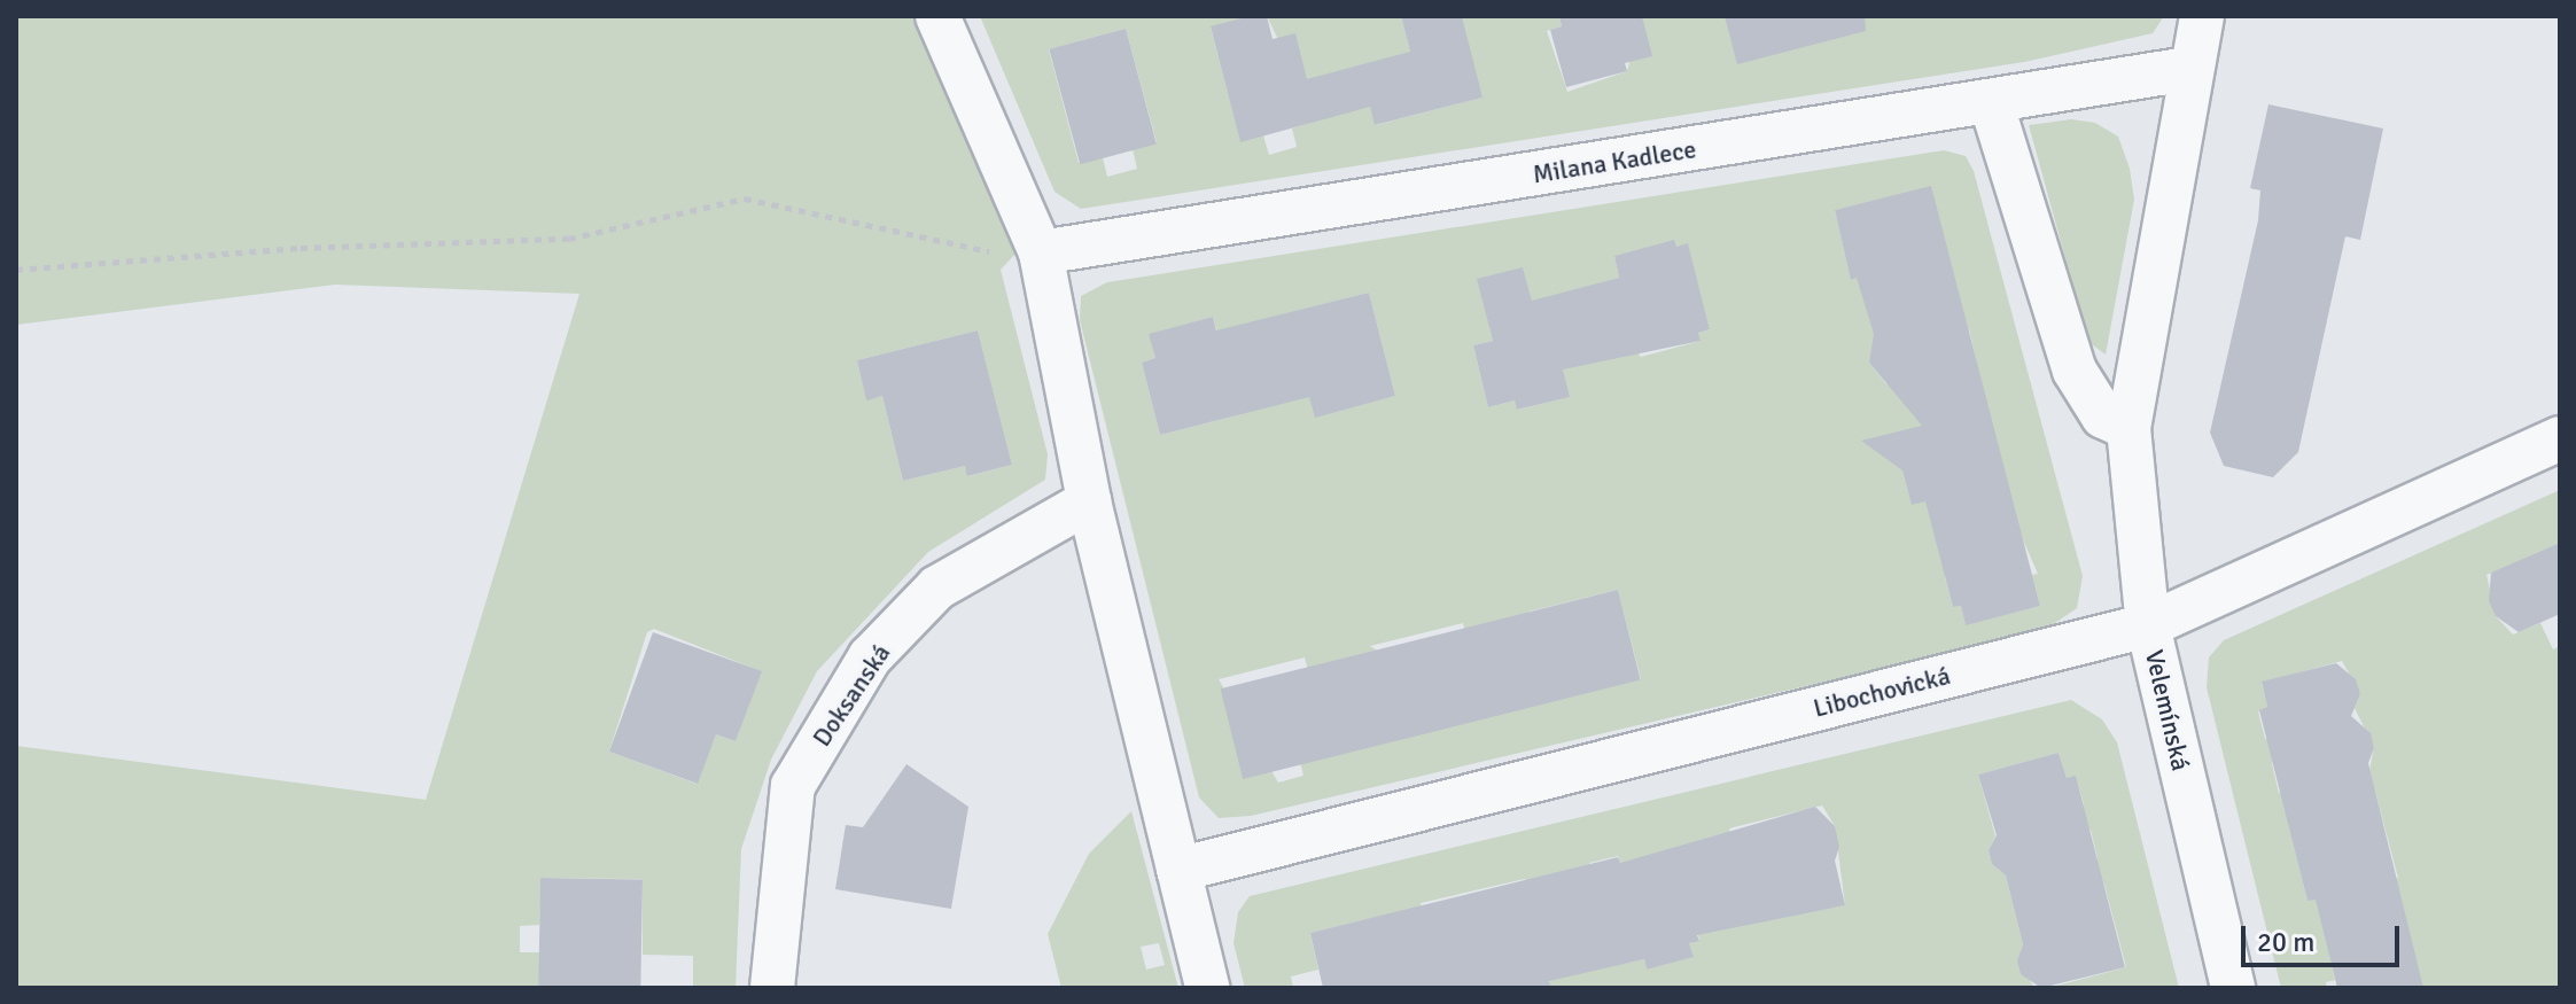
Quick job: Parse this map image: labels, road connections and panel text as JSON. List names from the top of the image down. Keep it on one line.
{"streets":{"street":["Milana Kadlece","Libochovická","Doksanská","Velemínská"]},"crossings":[["Milana Kadlece","Velemínská"],["Libochovická","Velemínská"]],"scale_bar":"20 m"}
